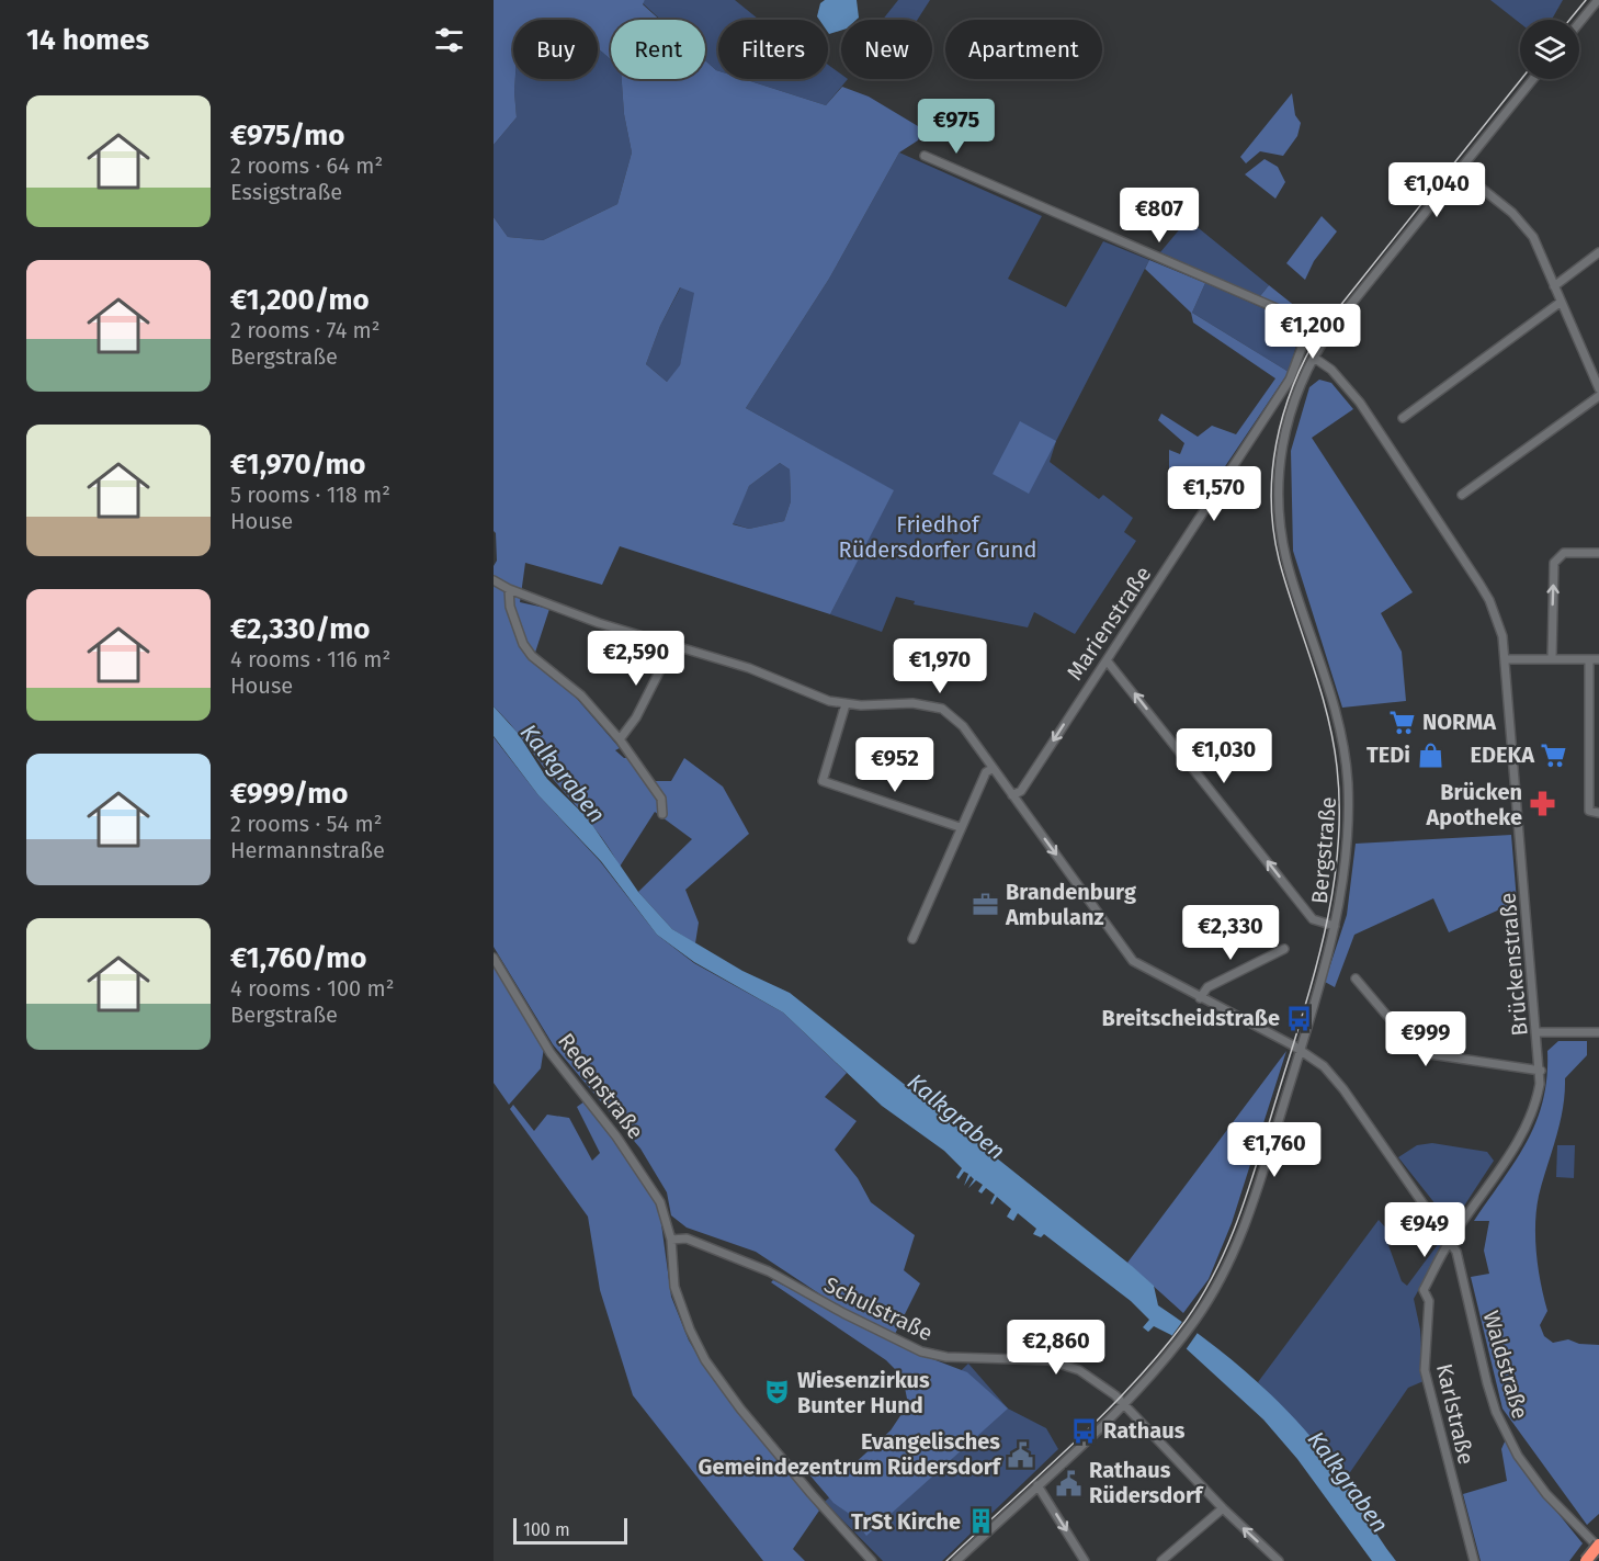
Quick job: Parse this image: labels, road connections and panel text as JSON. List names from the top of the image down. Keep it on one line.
{"streets":{"street":["Marienstraße","Bergstraße","Brückenstraße","Redenstraße","Schulstraße","Waldstraße","Karlstraße"]},"crossings":[["Marienstraße","Waldstraße"],["Bergstraße","Brückenstraße"],["Bergstraße","Schulstraße"],["Bergstraße","Waldstraße"],["Brückenstraße","Waldstraße"],["Brückenstraße","Karlstraße"],["Redenstraße","Schulstraße"],["Waldstraße","Karlstraße"]],"water":["Kalkgraben"],"parks":["Friedhof Rüdersdorfer Grund"],"places":{"supermarket":["NORMA","EDEKA"],"shop":["TEDi"],"pharmacy":["Brücken Apotheke"],"office":["Brandenburg Ambulanz"],"bus stop":["Breitscheidstraße","Rathaus"],"theatre":["Wiesenzirkus Bunter Hund"],"public building":["Evangelisches Gemeindezentrum Rüdersdorf","Rathaus Rüdersdorf"],"building":["TrSt Kirche"]},"scale_bar":"100 m","page":{"heading":"14 homes","chip":["Buy","Rent","Filters","New","Apartment"],"list":[{"name":"€975/mo","note":"2 rooms · 64 m² · Essigstraße"},{"name":"€1,200/mo","note":"2 rooms · 74 m² · Bergstraße"},{"name":"€1,970/mo","note":"5 rooms · 118 m² · House"},{"name":"€2,330/mo","note":"4 rooms · 116 m² · House"},{"name":"€999/mo","note":"2 rooms · 54 m² · Hermannstraße"},{"name":"€1,760/mo","note":"4 rooms · 100 m² · Bergstraße"}],"price":["€975","€1,040","€807","€1,200","€1,570","€2,590","€1,970","€1,030","€952","€2,330","€999","€1,760","€949","€2,860"],"scale":"100 m"}}
